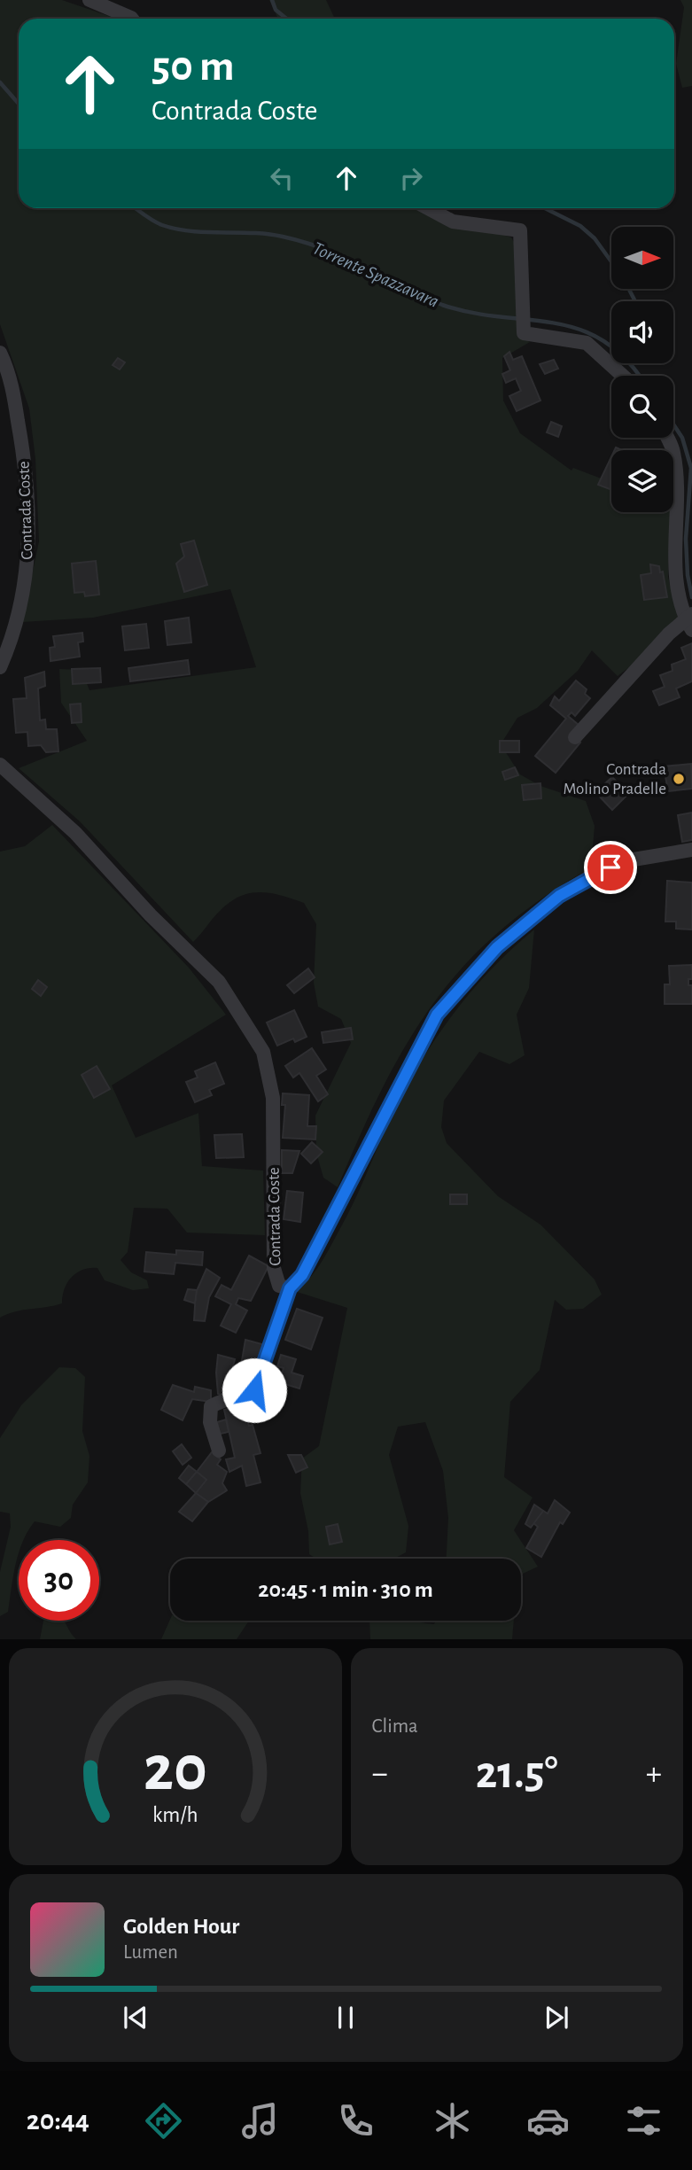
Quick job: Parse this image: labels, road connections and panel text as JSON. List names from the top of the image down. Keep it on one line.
{"streets":{"street":["Contrada Coste"]},"water":["Torrente Spazzavara"],"places":["Contrada Molino Pradelle"],"north":"right","page":{"turn":["50 m","Contrada Coste"],"limit":"30","trip":"20:45 · 1 min · 310 m","tile":"Clima","heat":["−","21.5°","+"],"song":["Golden Hour","Lumen"],"tabs":"20:44","gauge":["20","km/h"]}}
